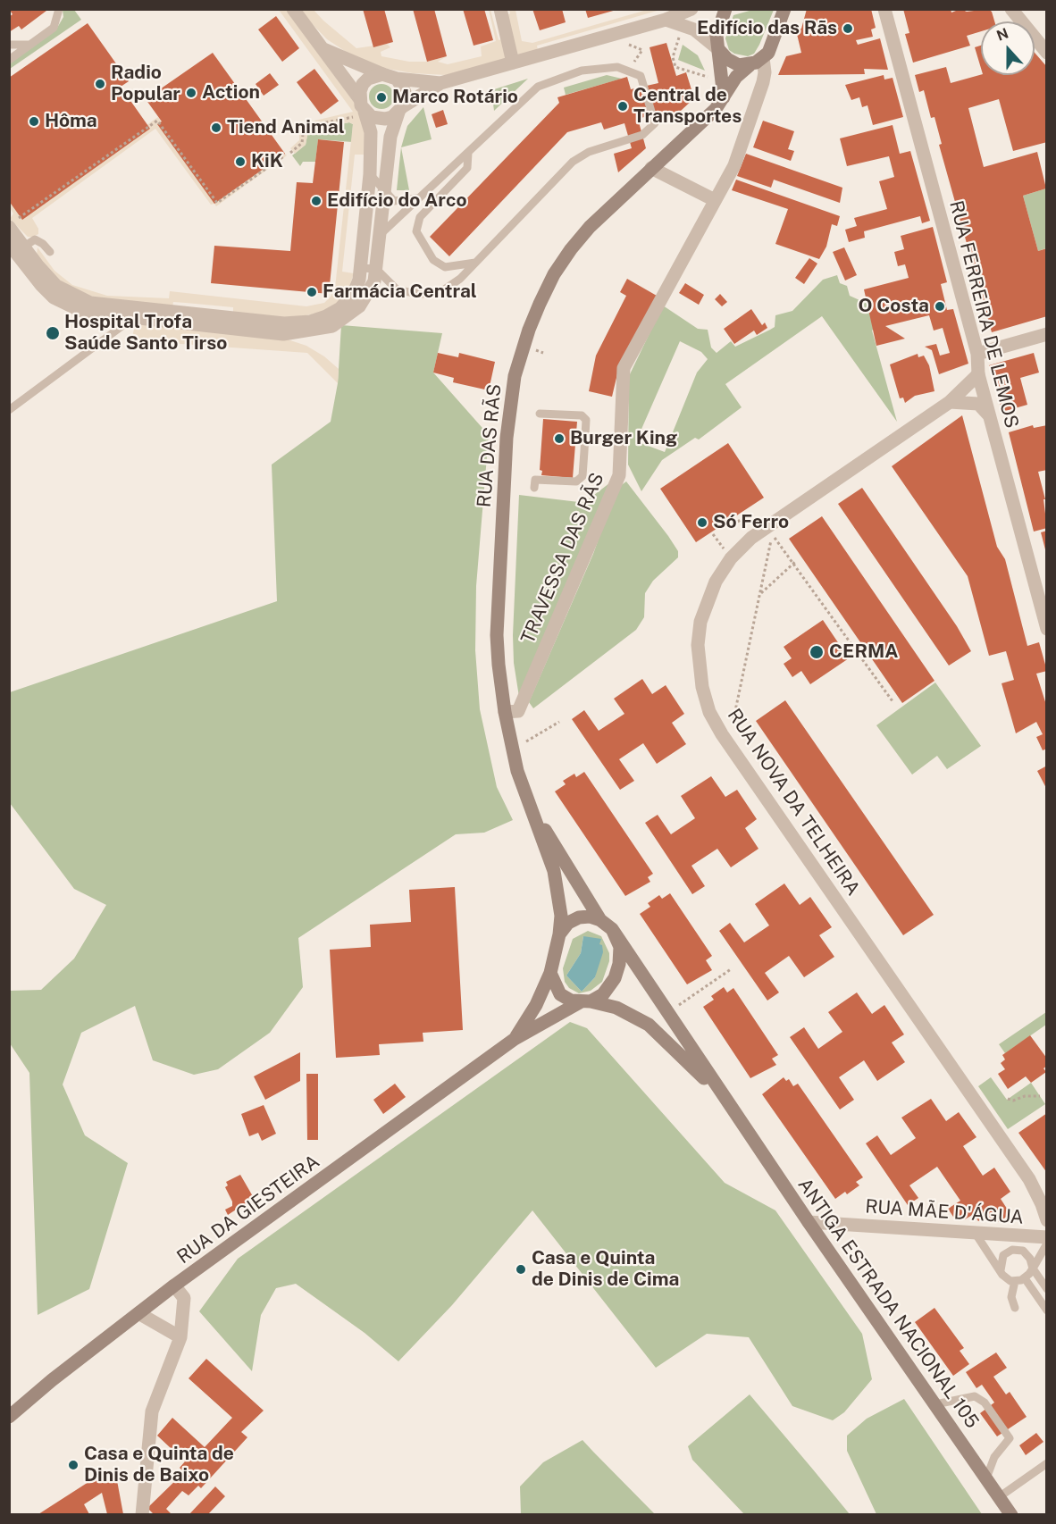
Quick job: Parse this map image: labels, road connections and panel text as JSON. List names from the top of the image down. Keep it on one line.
{"streets":{"main road":["RUA DAS RÃS","RUA DA GIESTEIRA","ANTIGA ESTRADA NACIONAL 105"],"street":["RUA FERREIRA DE LEMOS","TRAVESSA DAS RÃS","RUA NOVA DA TELHEIRA","RUA MÃE D'ÁGUA"]},"crossings":[["RUA FERREIRA DE LEMOS","RUA NOVA DA TELHEIRA"],["RUA DAS RÃS","TRAVESSA DAS RÃS"],["RUA DA GIESTEIRA","ANTIGA ESTRADA NACIONAL 105"],["RUA MÃE D'ÁGUA","ANTIGA ESTRADA NACIONAL 105"]],"places":["Edifício das Rãs","Radio Popular","Action","Marco Rotário","Central de Transportes","Hôma","Tiend Animal","KiK","Edifício do Arco","Farmácia Central","O Costa","Hospital Trofa Saúde Santo Tirso","Burger King","Só Ferro","CERMA","Casa e Quinta de Dinis de Cima","Casa e Quinta de Dinis de Baixo"],"north":"top"}
